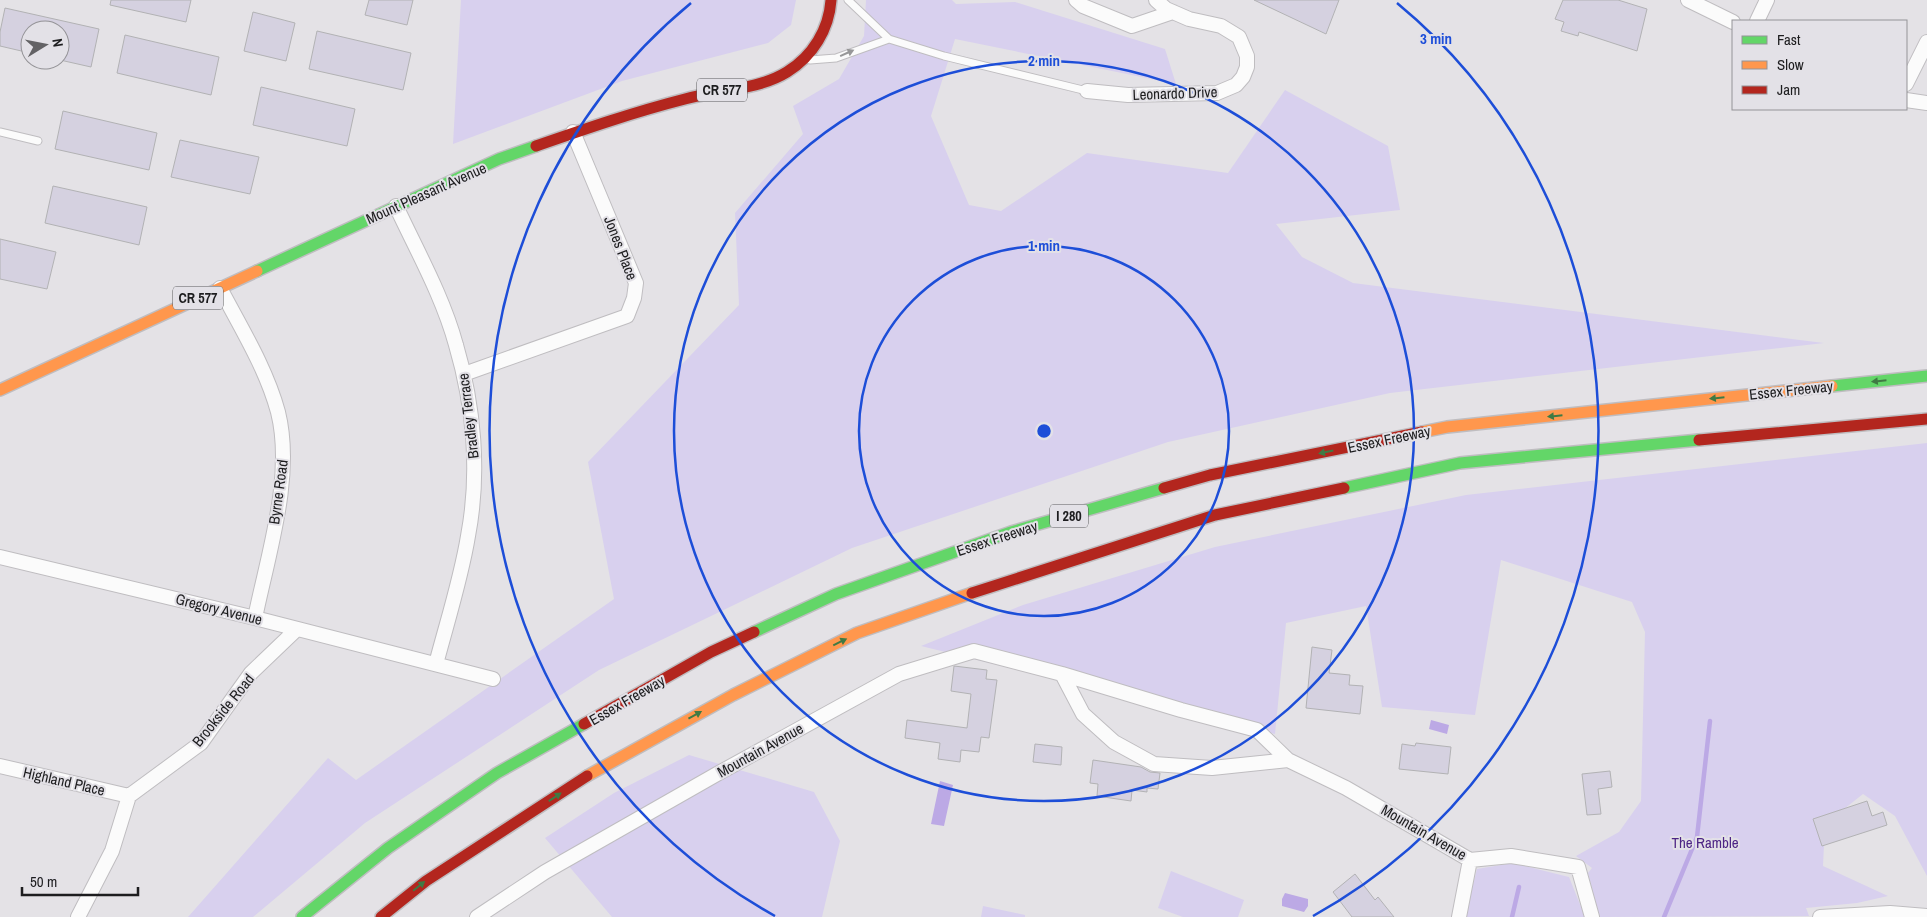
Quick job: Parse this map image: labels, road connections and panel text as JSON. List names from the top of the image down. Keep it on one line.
{"streets":{"main road":["CR 577","Mount Pleasant Avenue","Essex Freeway","I 280"],"street":["Leonardo Drive","Jones Place","Bradley Terrace","Byrne Road","Gregory Avenue","Brookside Road","Mountain Avenue","Highland Place"]},"crossings":[["Mount Pleasant Avenue","Jones Place"],["Mount Pleasant Avenue","Bradley Terrace"],["Mount Pleasant Avenue","Byrne Road"],["Jones Place","Bradley Terrace"],["Bradley Terrace","Gregory Avenue"],["Byrne Road","Gregory Avenue"],["Gregory Avenue","Brookside Road"],["Brookside Road","Highland Place"]],"parks":["The Ramble"],"legend":["Fast","Slow","Jam"],"scale_bar":"50 m","north":"right","rings":["3 min","2 min","1 min"]}
